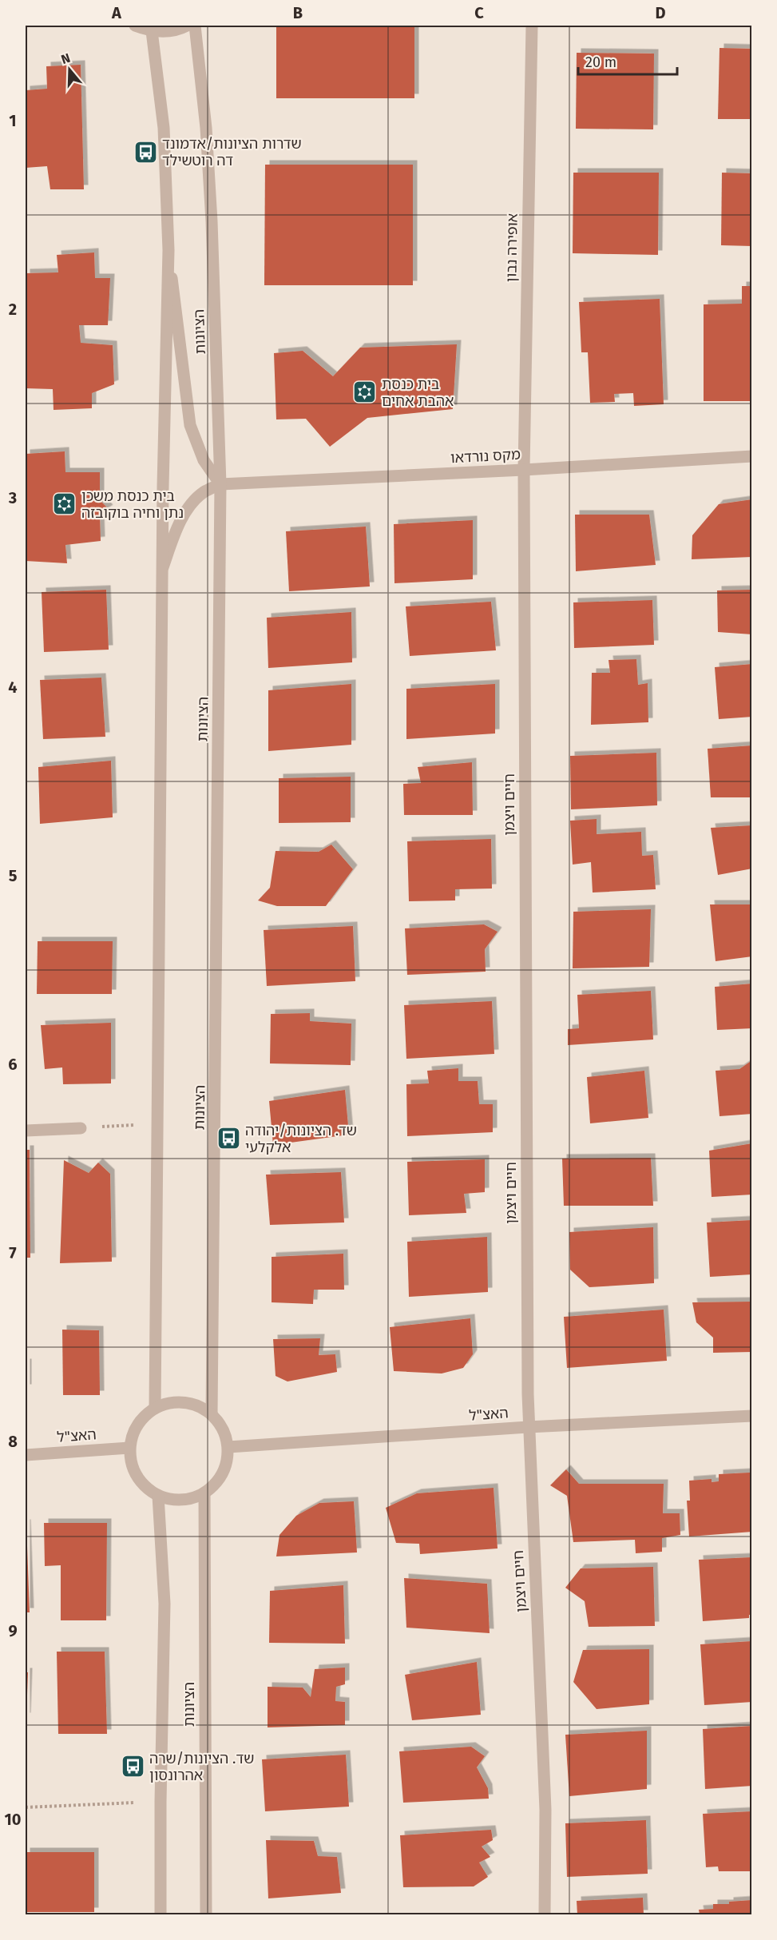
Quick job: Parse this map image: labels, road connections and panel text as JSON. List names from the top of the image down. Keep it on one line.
{"streets":{"street":["אופירה נבון","הציונות","מקס נורדאו","חיים ויצמן","האצ\"ל"]},"crossings":[["אופירה נבון","מקס נורדאו"],["אופירה נבון","חיים ויצמן"],["הציונות","מקס נורדאו"],["הציונות","האצ\"ל"],["מקס נורדאו","חיים ויצמן"],["חיים ויצמן","האצ\"ל"]],"places":{"bus stop":["שדרות הציונות/אדמונד דה רוטשילד","שד. הציונות/יהודה אלקלעי","שד. הציונות/שרה אהרונסון"],"synagogue":["בית כנסת אהבת אחים","בית כנסת משכן נתן וחיה בוקובזה"]},"scale_bar":"20 m","north":"top","grid":{"columns":["A","B","C","D"],"rows":["1","2","3","4","5","6","7","8","9","10"]}}
